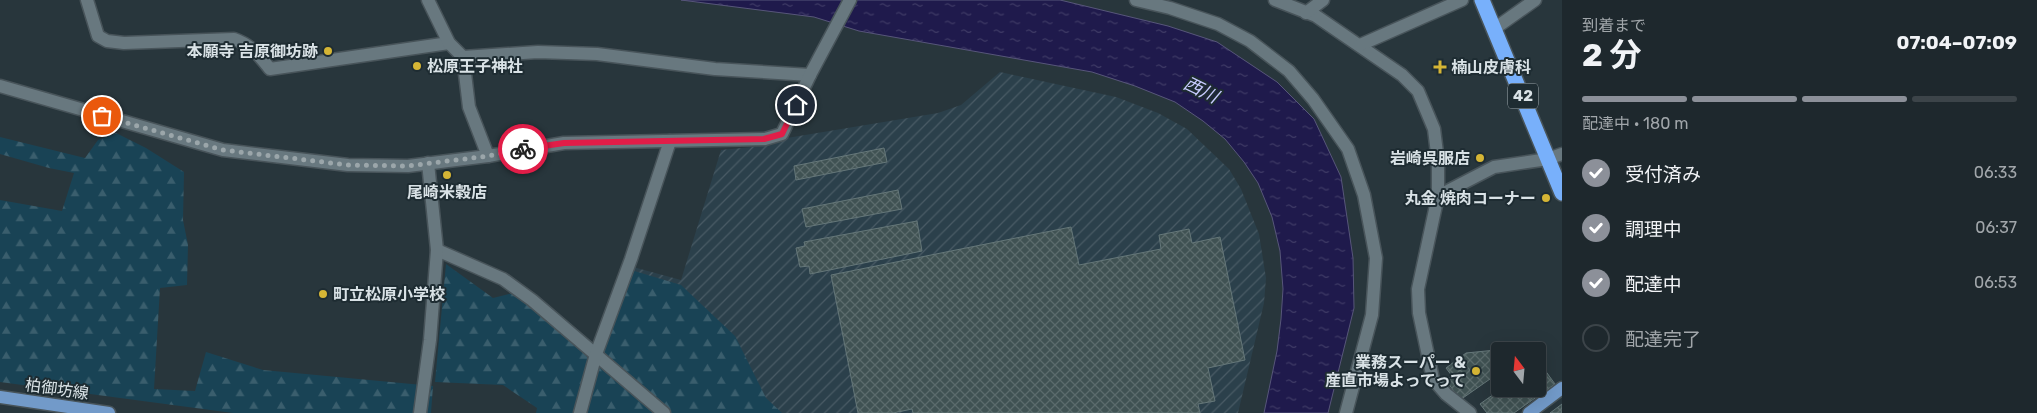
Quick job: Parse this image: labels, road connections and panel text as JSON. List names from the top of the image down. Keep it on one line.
{"streets":{"highway":["42"],"main road":["柏御坊線"]},"water":["西川"],"places":{"other":["本願寺 吉原御坊跡","松原王子神社","岩崎呉服店","尾崎米穀店","丸金 焼肉コーナー","町立松原小学校","業務スーパー & 産直市場よってって"],"health":["楠山皮膚科"]},"north":"top","page":{"heading":["2 分","到着まで","07:04–07:09"],"bar":"配達中 · 180 m","list":[["受付済み","06:33"],["調理中","06:37"],["配達中","06:53"],"配達完了"]}}
